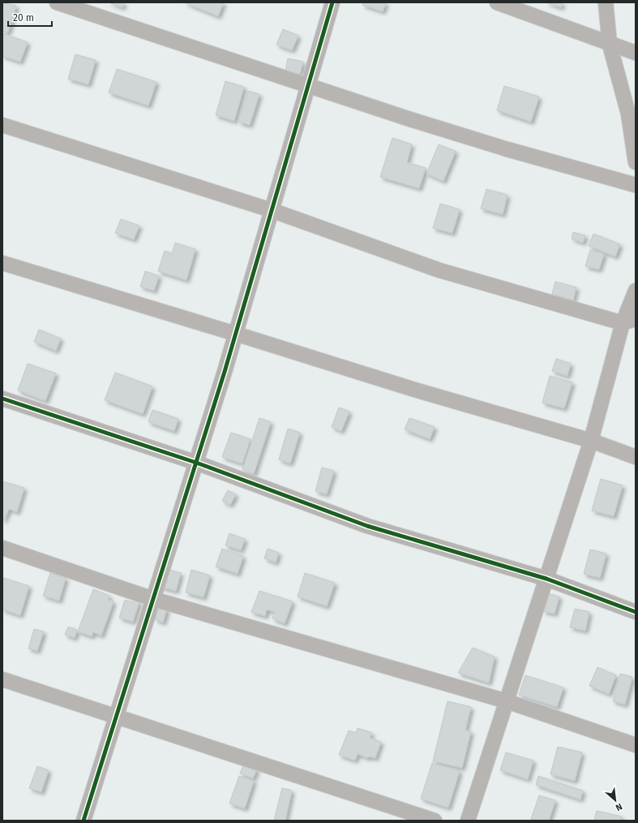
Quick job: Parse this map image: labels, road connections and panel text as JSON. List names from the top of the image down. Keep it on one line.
{"scale_bar":"20 m","north":"bottom right"}
